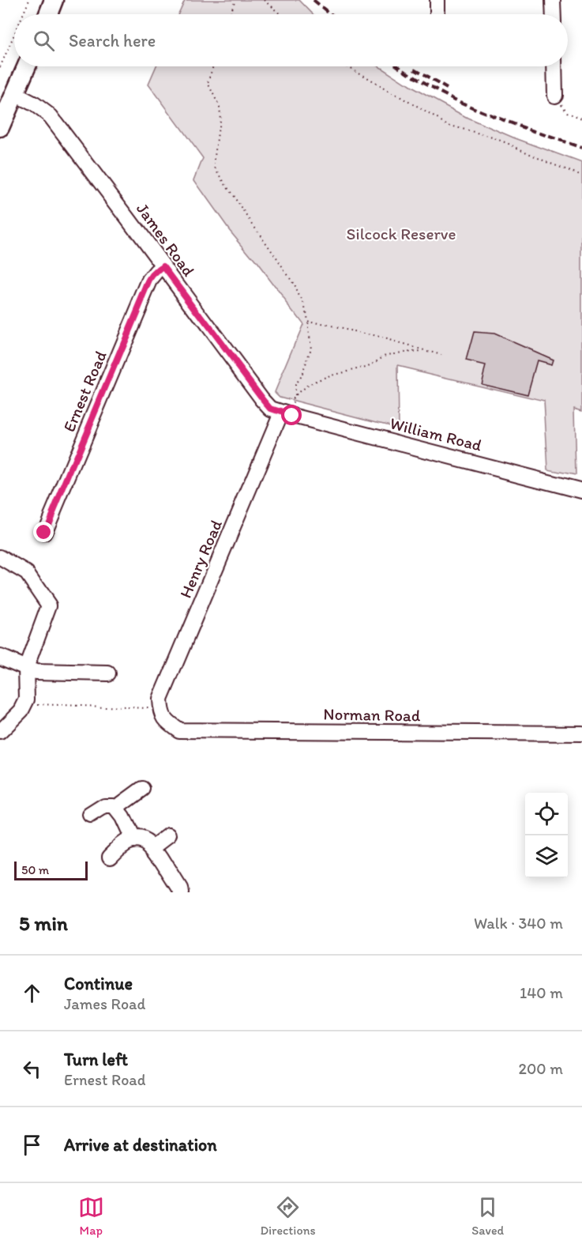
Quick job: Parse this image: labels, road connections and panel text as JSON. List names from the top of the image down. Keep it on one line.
{"streets":{"street":["James Road","Ernest Road","William Road","Henry Road","Norman Road"]},"crossings":[["James Road","Ernest Road"],["James Road","William Road"],["James Road","Henry Road"],["William Road","Henry Road"],["Henry Road","Norman Road"]],"parks":["Silcock Reserve"],"scale_bar":"50 m","page":{"search":"Search here","scale":"50 m","heading":["5 min","Walk · 340 m"],"list":[["Continue","James Road","140 m"],["Turn left","Ernest Road","200 m"],"Arrive at destination"],"nav":["Map","Directions","Saved"]}}
